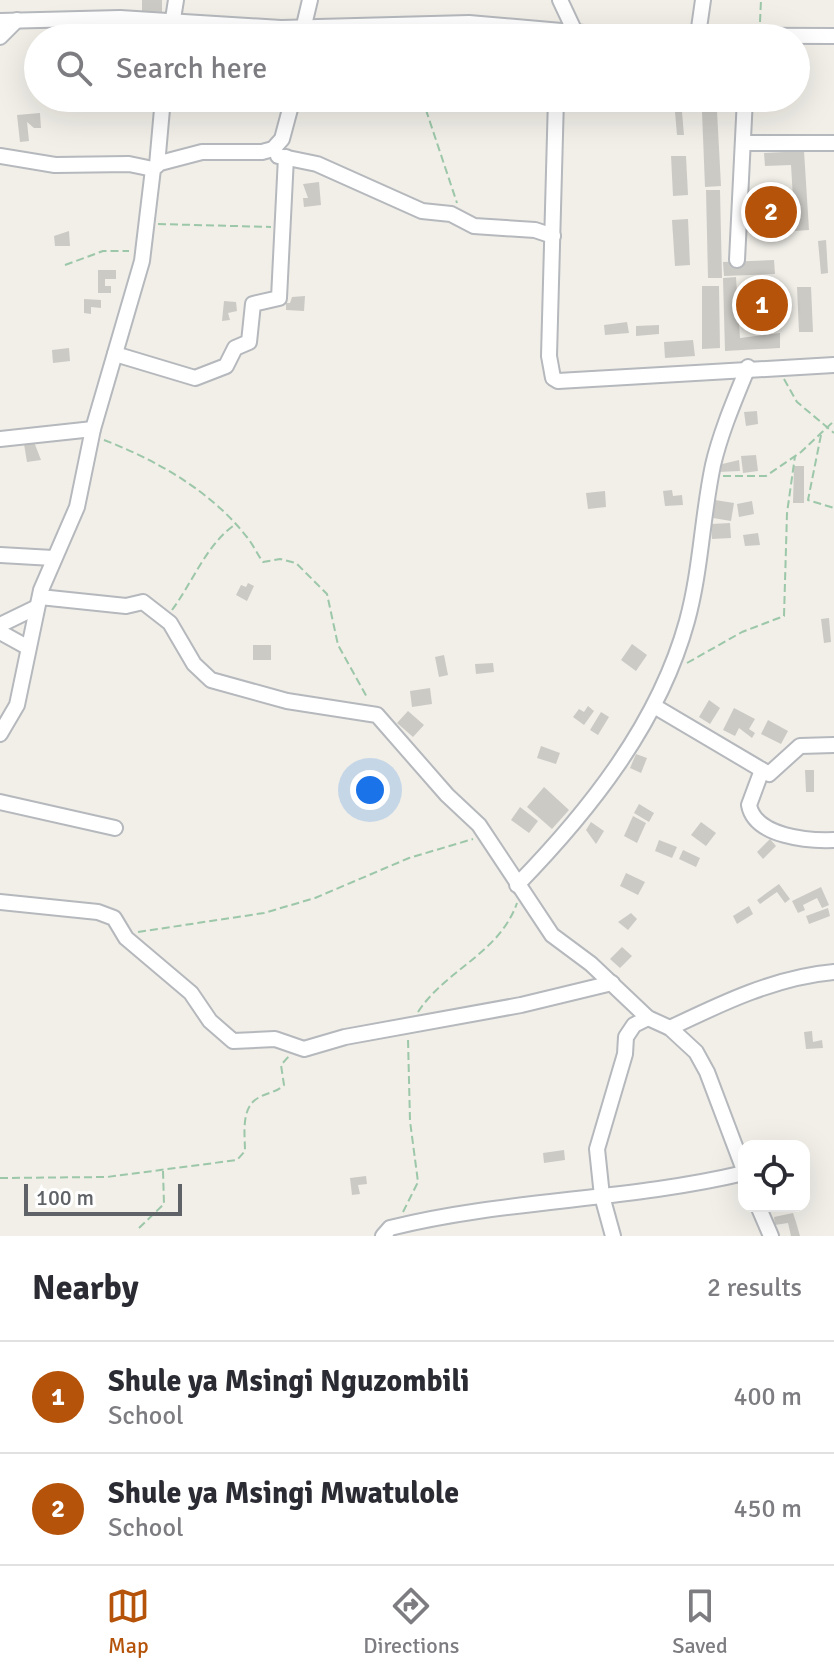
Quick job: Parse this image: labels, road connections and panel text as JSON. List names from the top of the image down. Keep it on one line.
{"scale_bar":"100 m","page":{"search":"Search here","pins":["2","1"],"scale":"100 m","heading":["Nearby","2 results"],"list":[{"mark":"1","name":"Shule ya Msingi Nguzombili","note":"School","value":"400 m"},{"mark":"2","name":"Shule ya Msingi Mwatulole","note":"School","value":"450 m"}],"nav":["Map","Directions","Saved"]}}
